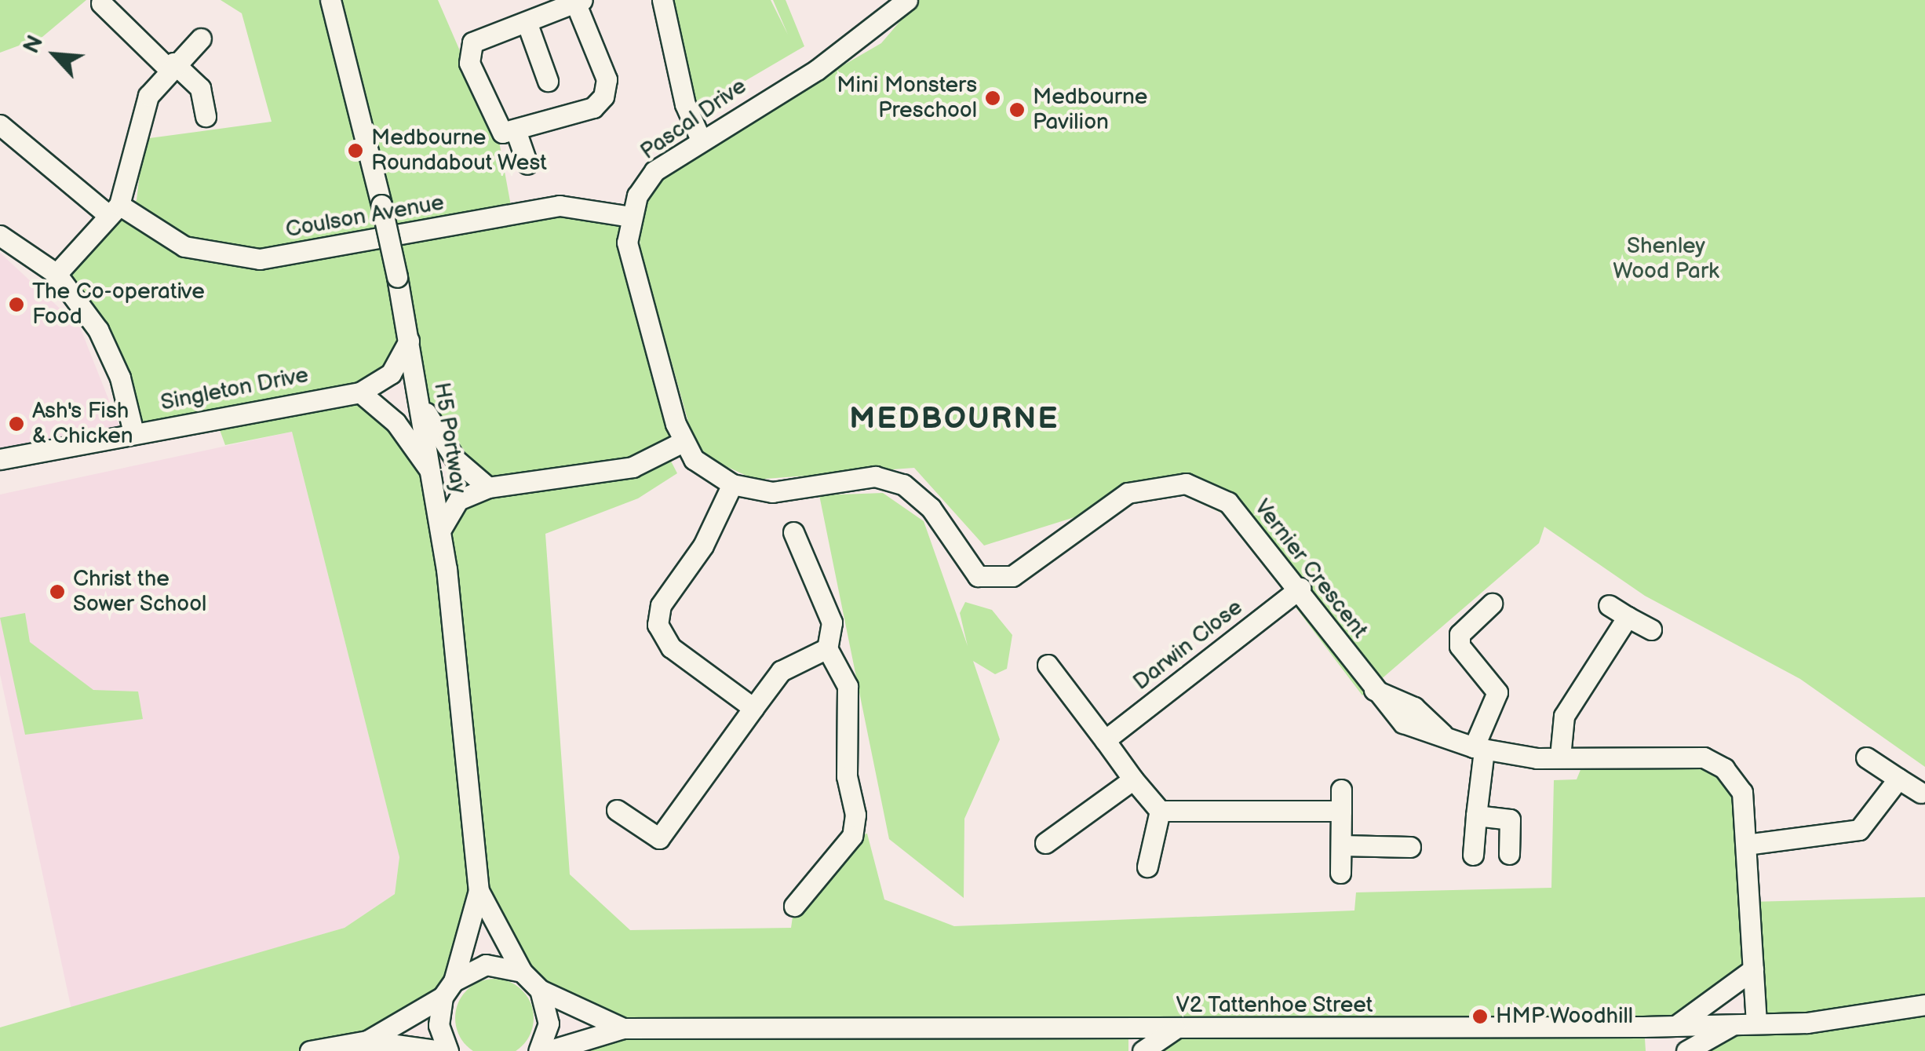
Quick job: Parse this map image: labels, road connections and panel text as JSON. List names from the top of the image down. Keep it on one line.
{"streets":{"street":["Pascal Drive","Coulson Avenue","Singleton Drive","H5 Portway","Vernier Crescent","Darwin Close","V2 Tattenhoe Street"]},"crossings":[["Pascal Drive","Coulson Avenue"],["Singleton Drive","H5 Portway"],["H5 Portway","V2 Tattenhoe Street"],["Vernier Crescent","Darwin Close"],["Vernier Crescent","V2 Tattenhoe Street"]],"districts":["MEDBOURNE"],"parks":["Shenley Wood Park"],"places":["Mini Monsters Preschool","Medbourne Pavilion","Medbourne Roundabout West","The Co-operative Food","Ash's Fish & Chicken","Christ the Sower School","HMP Woodhill"],"north":"top left"}
